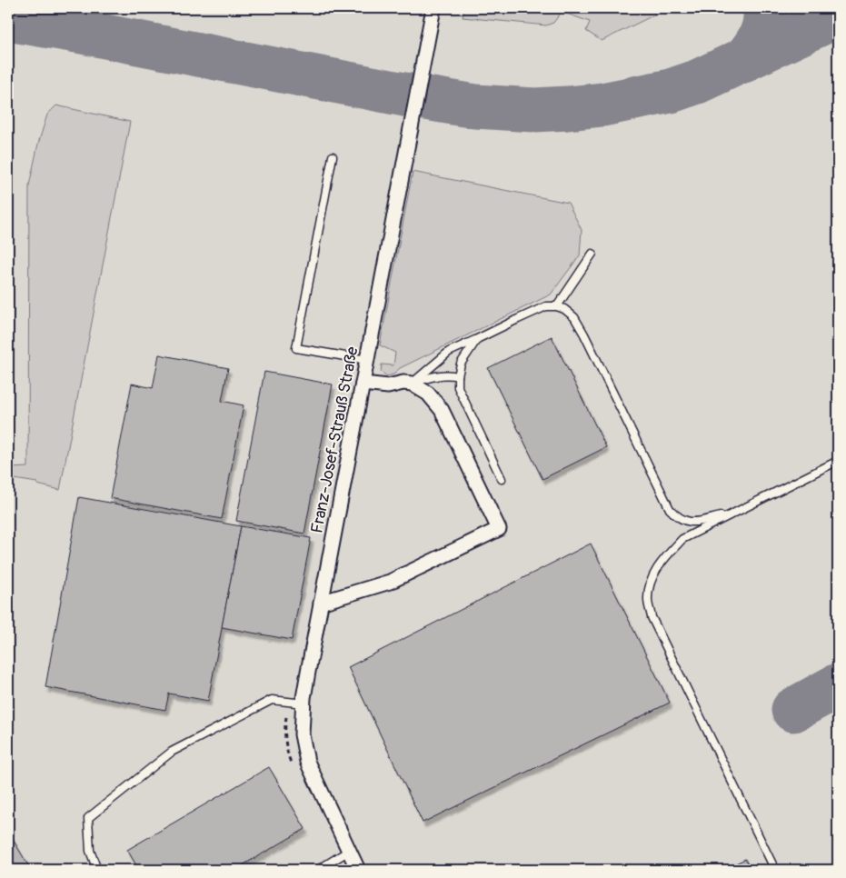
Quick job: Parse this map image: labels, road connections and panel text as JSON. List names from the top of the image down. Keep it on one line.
{"streets":{"street":["Franz-Josef-Strauß Straße"]}}
